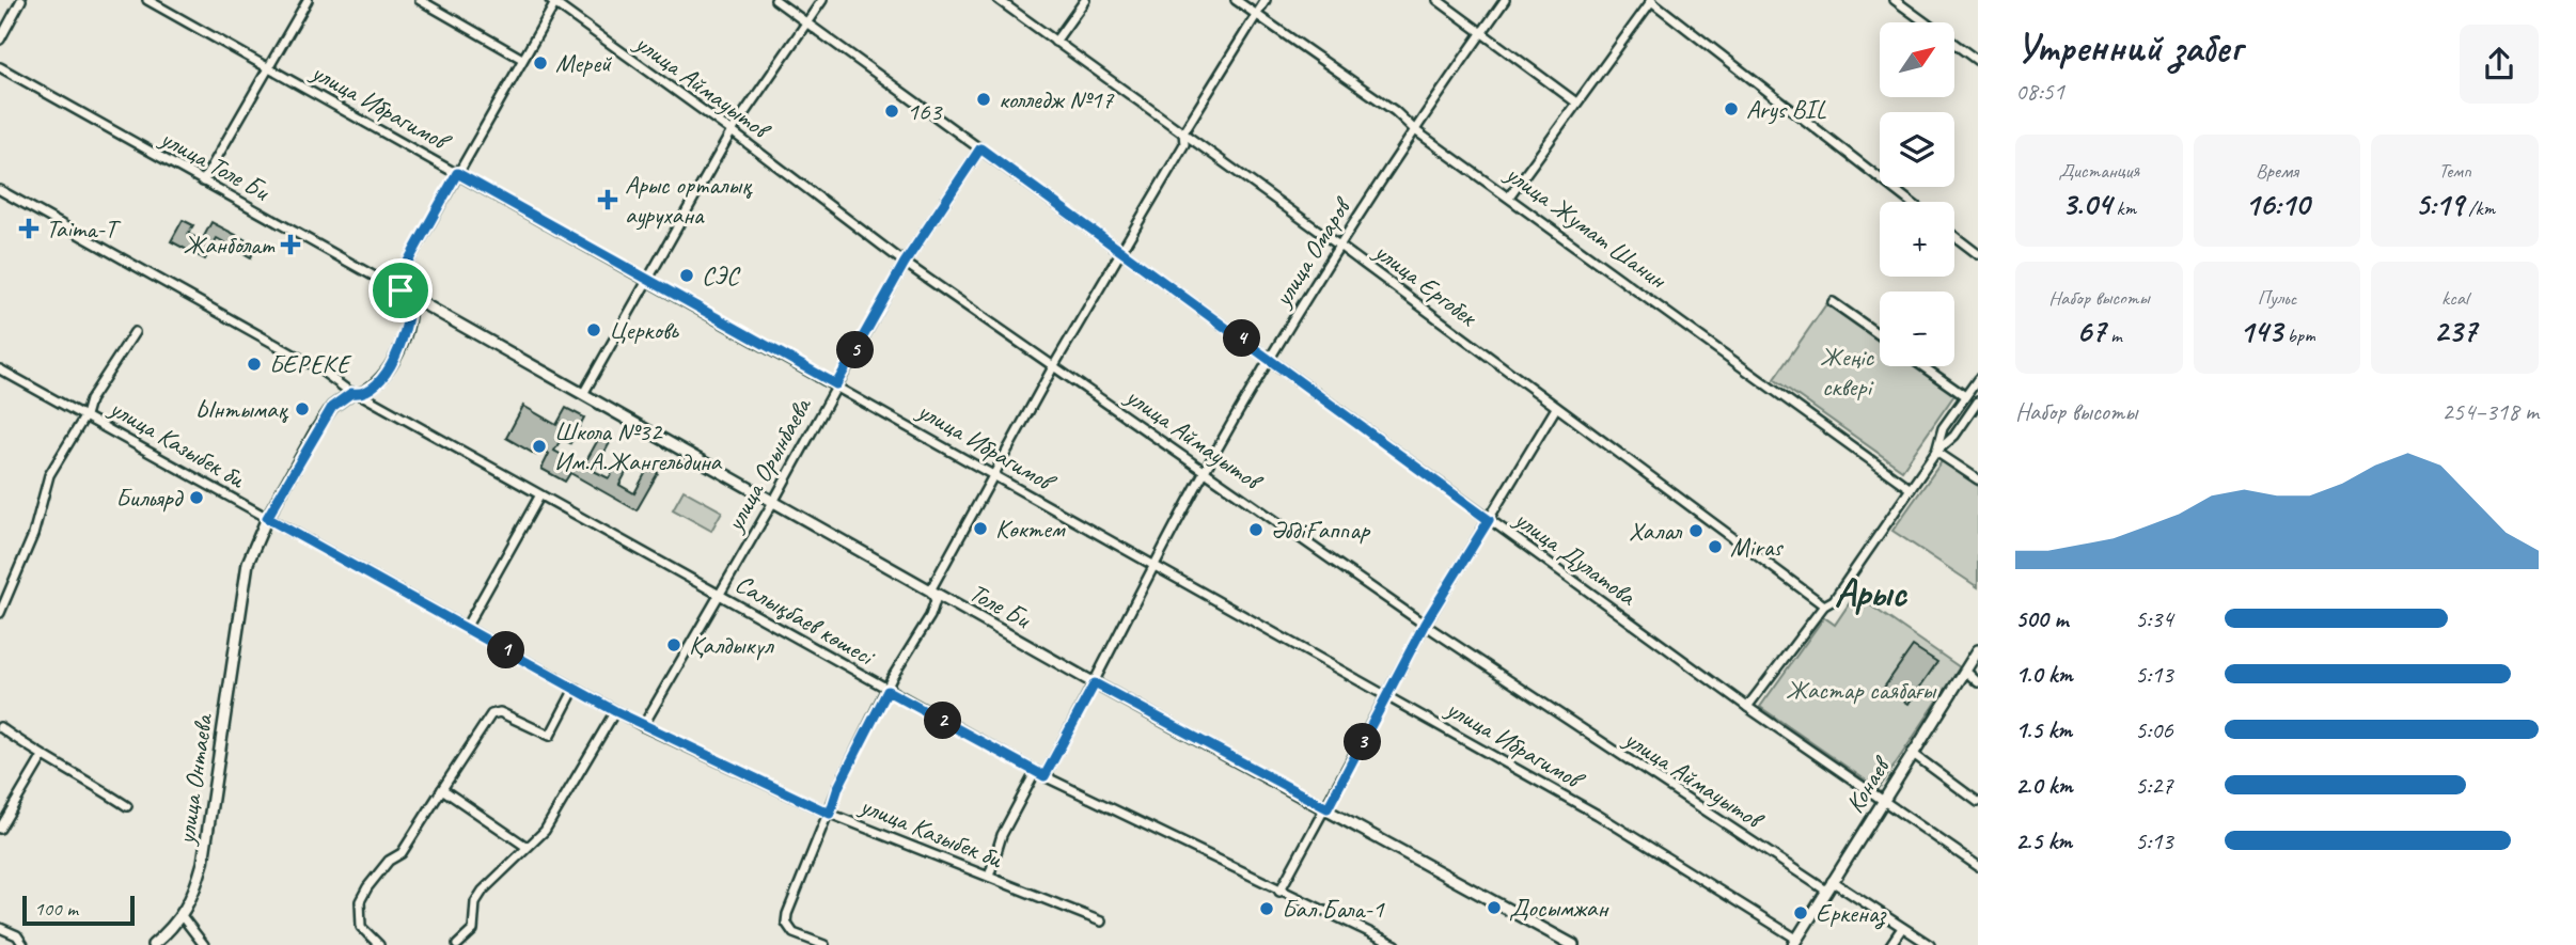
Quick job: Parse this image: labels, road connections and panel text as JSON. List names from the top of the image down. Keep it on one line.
{"streets":{"main road":["Толе Би","улица Онтаева","Конаев"],"street":["улица Аймауытов","улица Ибрагимов","улица Толе Би","улица Жумат Шанин","улица Омаров","улица Ергобек","улица Казыбек би","улица Орынбаева","улица Дулатова","Салықбаев көшесі"]},"crossings":[["улица Аймауытов","улица Омаров"],["улица Аймауытов","улица Орынбаева"],["улица Аймауытов","Конаев"],["улица Ибрагимов","улица Омаров"],["улица Ибрагимов","улица Орынбаева"],["улица Ибрагимов","Конаев"],["улица Толе Би","Толе Би"],["улица Толе Би","улица Онтаева"],["улица Жумат Шанин","улица Омаров"],["улица Омаров","улица Ергобек"],["улица Омаров","улица Дулатова"],["улица Омаров","Толе Би"],["улица Омаров","Салықбаев көшесі"],["улица Казыбек би","улица Орынбаева"],["улица Казыбек би","улица Онтаева"],["улица Орынбаева","улица Дулатова"],["улица Орынбаева","Толе Би"],["улица Орынбаева","Салықбаев көшесі"],["улица Дулатова","Конаев"],["Толе Би","улица Онтаева"],["Салықбаев көшесі","улица Онтаева"]],"districts":["Арыс"],"parks":["Жеңіс сквері","Жастар саябағы"],"places":{"other":["Мерей","колледж №17","Arys BIL","163","СЭС","Церковь","БЕРЕКЕ","Ынтымақ","Школа №32 Им.А.Жангельдина","Бильярд","Көктем","ӘбдіҒаппар","Халал","Miras","Қалдыкүл","Досымжан","Бал Бала-1","Еркеназ"],"health":["Арыс орталық аурухана","Taima-T","Жанболат"]},"scale_bar":"100 m","north":"top right","page":{"heading":["Утренний забег","08:51"],"map_buttons":["+","−"],"stats":[["Дистанция","3.04 km"],["Время","16:10"],["Темп","5:19 /km"],["Набор высоты","67 m"],["Пульс","143 bpm"],["kcal","237"]],"pins":["4","5","1","2","3"],"chart":["Набор высоты","254–318 m"],"list":[{"name":"500 m","note":"5:34"},{"name":"1.0 km","note":"5:13"},{"name":"1.5 km","note":"5:06"},{"name":"2.0 km","note":"5:27"},{"name":"2.5 km","note":"5:13"}],"scale":"100 m"}}
